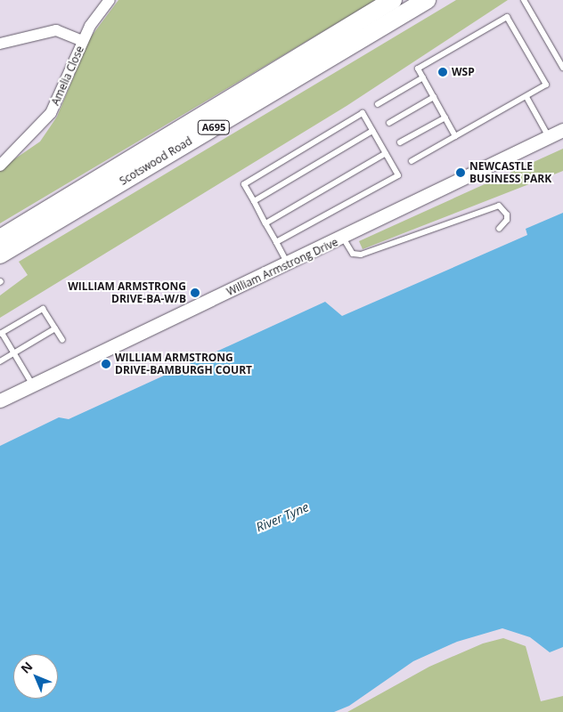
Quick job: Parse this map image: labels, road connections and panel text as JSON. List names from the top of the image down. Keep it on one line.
{"streets":{"main road":["A695","Scotswood Road"],"street":["Amelia Close","William Armstrong Drive"]},"water":["River Tyne"],"places":["WSP","NEWCASTLE BUSINESS PARK","WILLIAM ARMSTRONG DRIVE-BA-W/B","WILLIAM ARMSTRONG DRIVE-BAMBURGH COURT"],"north":"top left"}
